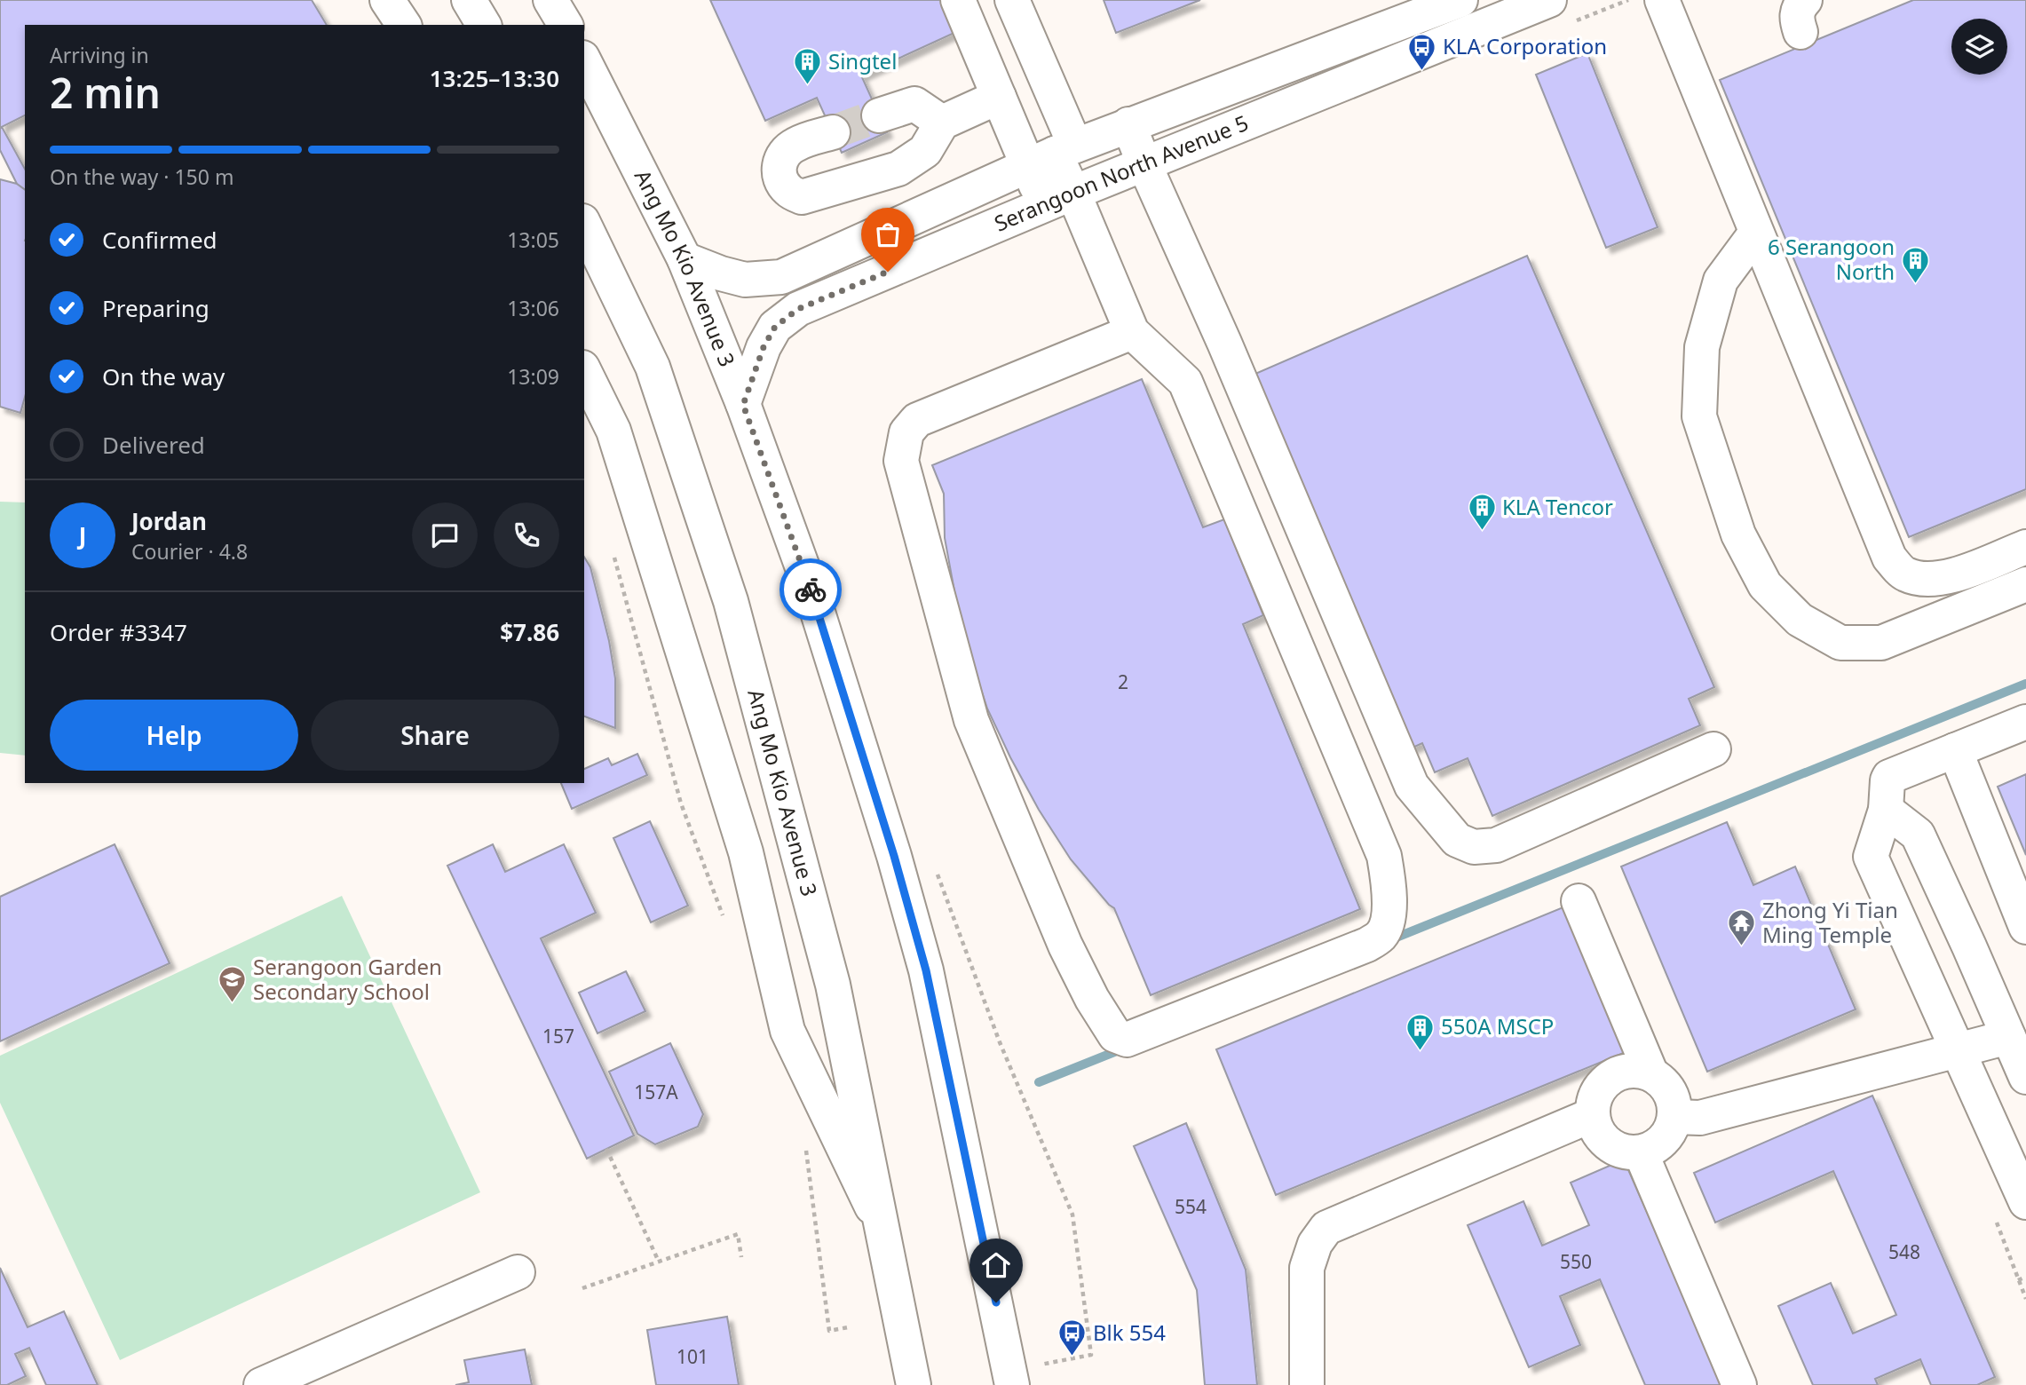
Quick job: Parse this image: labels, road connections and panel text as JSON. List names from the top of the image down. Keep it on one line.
{"streets":{"main road":["Serangoon North Avenue 5","Ang Mo Kio Avenue 3"]},"crossings":[["Serangoon North Avenue 5","Ang Mo Kio Avenue 3"]],"places":{"bus stop":["KLA Corporation","Blk 554"],"building":["Singtel","6 Serangoon North","KLA Tencor","550A MSCP"],"temple":["Zhong Yi Tian Ming Temple"],"school or university":["Serangoon Garden Secondary School"]},"house_numbers":["2","157","157A","554","548","550","101"],"page":{"heading":["2 min","Arriving in","13:25–13:30"],"panel":["Jordan","Courier · 4.8","Order #3347","$7.86"],"bar":"On the way · 150 m","list":[["Confirmed","13:05"],["Preparing","13:06"],["On the way","13:09"],"Delivered"],"round":"J","buttons":["Help","Share"]}}
